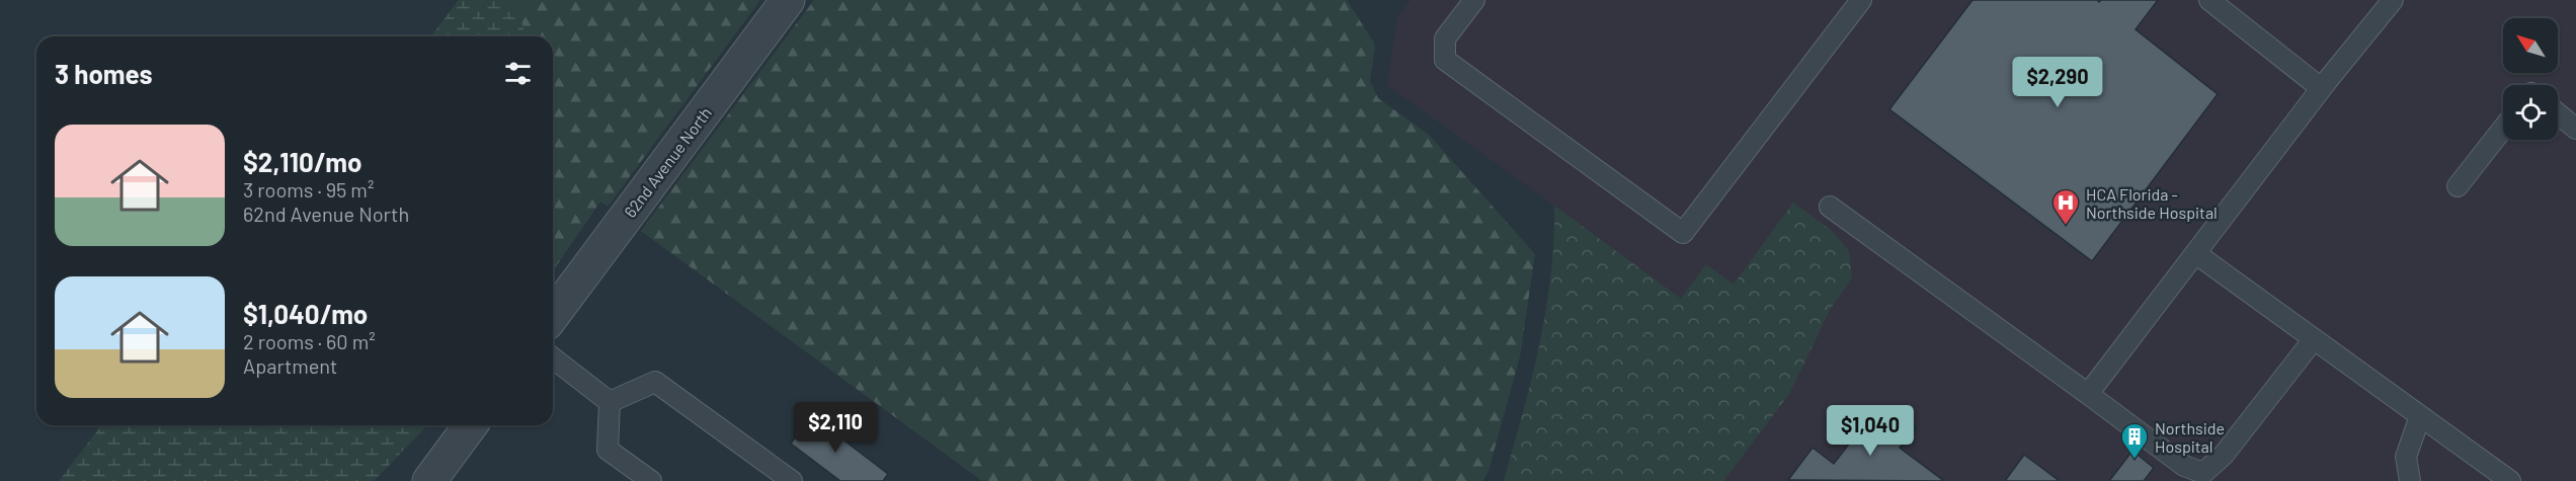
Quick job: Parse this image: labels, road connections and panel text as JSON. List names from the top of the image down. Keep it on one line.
{"streets":{"street":["62nd Avenue North"]},"places":{"hospital":["HCA Florida - Northside Hospital"],"building":["Northside Hospital"]},"north":"top left","page":{"heading":"3 homes","price":["$2,290","$2,110","$1,040"],"list":[{"name":"$2,110/mo","note":"3 rooms · 95 m² · 62nd Avenue North"},{"name":"$1,040/mo","note":"2 rooms · 60 m² · Apartment"}]}}
